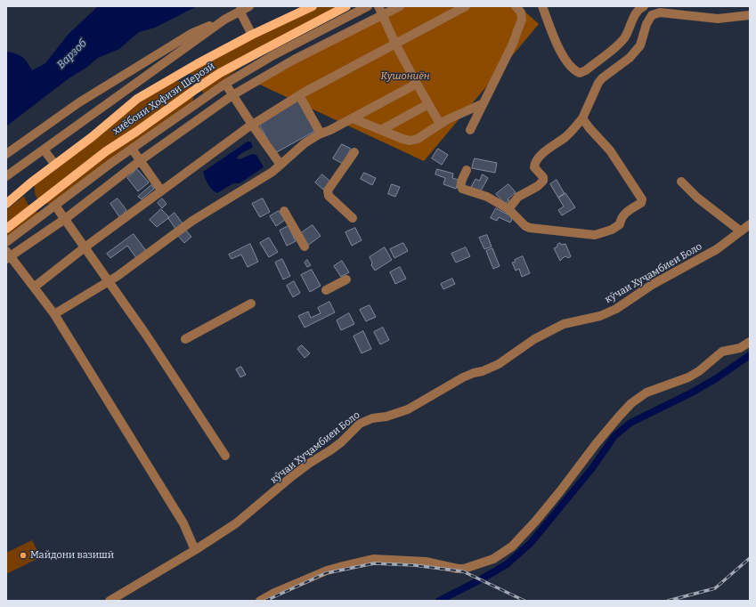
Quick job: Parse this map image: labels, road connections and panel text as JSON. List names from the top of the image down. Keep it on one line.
{"streets":{"main road":["хиёбони Ҳофизи Шерозӣ"],"street":["кӯчаи Хуҷамбиеи Боло"]},"water":["Варзоб"],"parks":["Кушониён"],"places":["Майдони вазишӣ"]}
